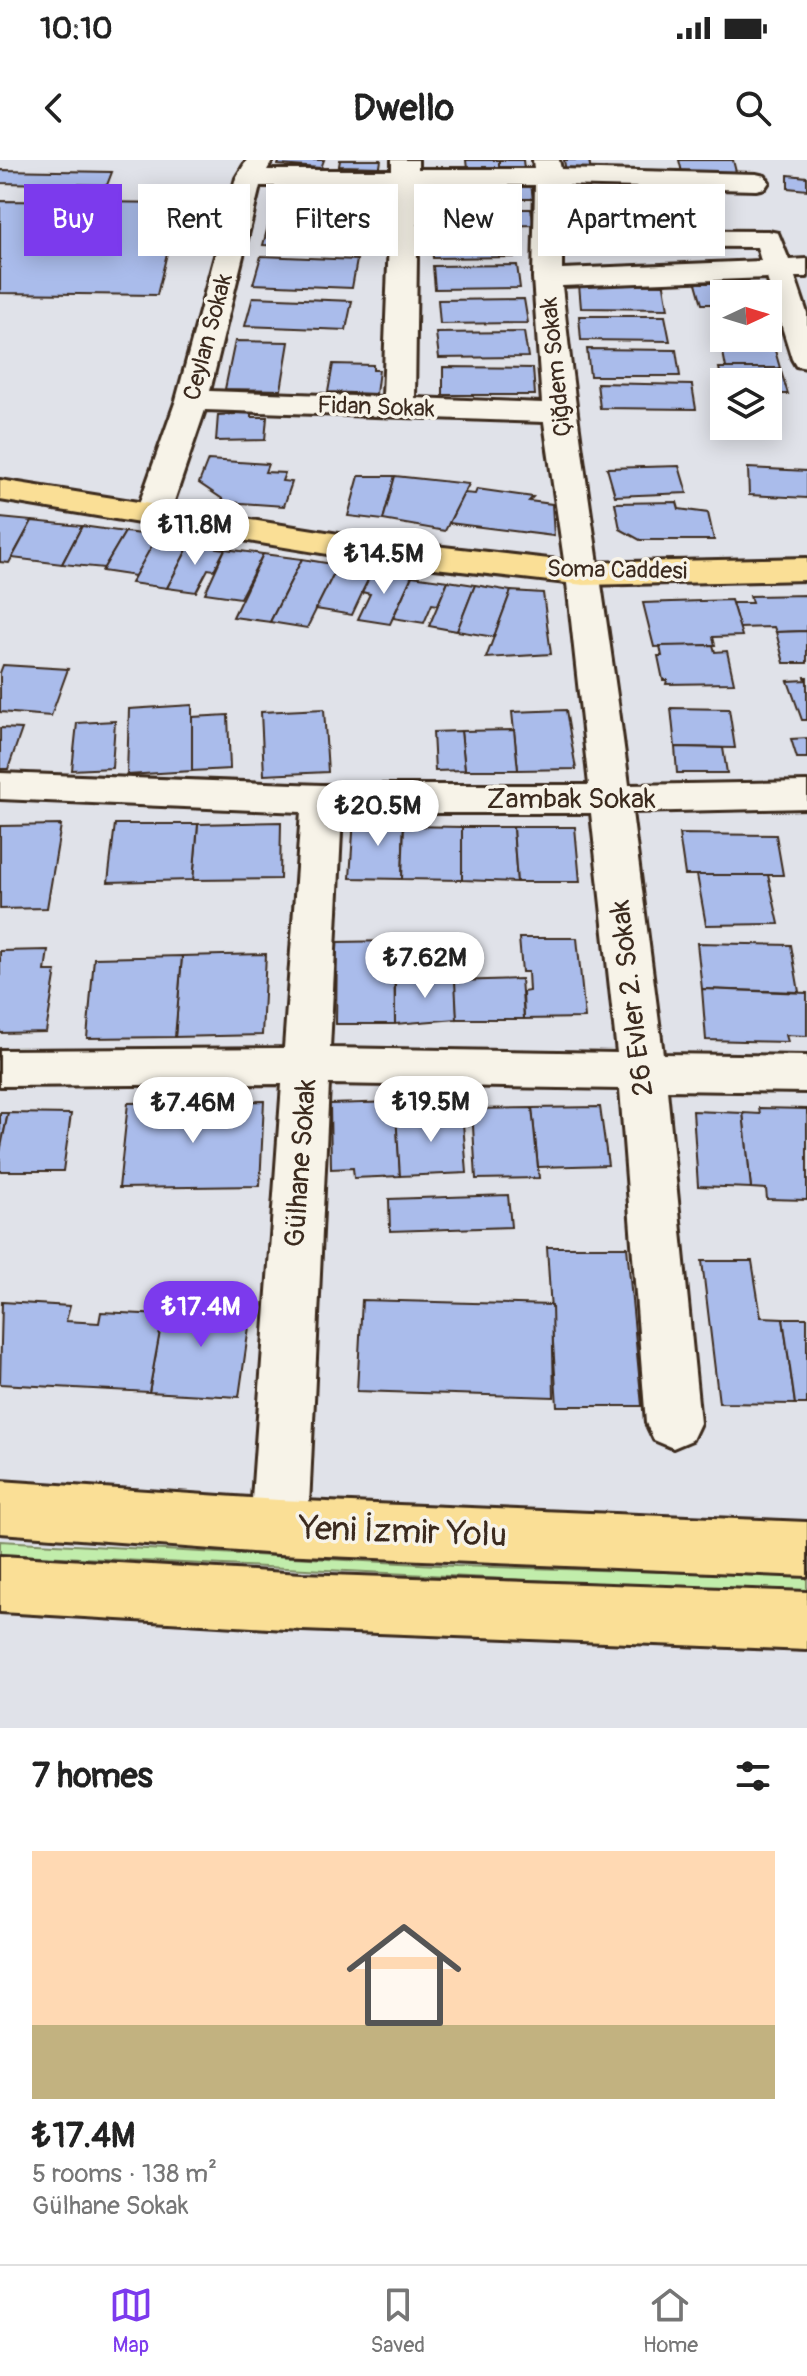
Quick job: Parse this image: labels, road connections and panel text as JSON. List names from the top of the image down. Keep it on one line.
{"streets":{"main road":["Soma Caddesi","Yeni İzmir Yolu"],"street":["Ceylan Sokak","Çiğdem Sokak","Fidan Sokak","Zambak Sokak","26 Evler 2. Sokak","Gülhane Sokak"]},"crossings":[["Ceylan Sokak","Fidan Sokak"],["Ceylan Sokak","Soma Caddesi"],["Çiğdem Sokak","Fidan Sokak"],["Çiğdem Sokak","Soma Caddesi"],["Çiğdem Sokak","26 Evler 2. Sokak"],["Soma Caddesi","26 Evler 2. Sokak"],["Zambak Sokak","26 Evler 2. Sokak"],["Zambak Sokak","Gülhane Sokak"],["Gülhane Sokak","Yeni İzmir Yolu"]],"north":"right","page":{"status":"10:10","header":"Dwello","chip":["Buy","Rent","Filters","New","Apartment"],"price":["₺11.8M","₺14.5M","₺20.5M","₺7.62M","₺19.5M","₺7.46M","₺17.4M"],"heading":"7 homes","list":[{"name":"₺17.4M","note":"5 rooms · 138 m² · Gülhane Sokak"}],"tabs":["Map","Saved","Home"]}}
